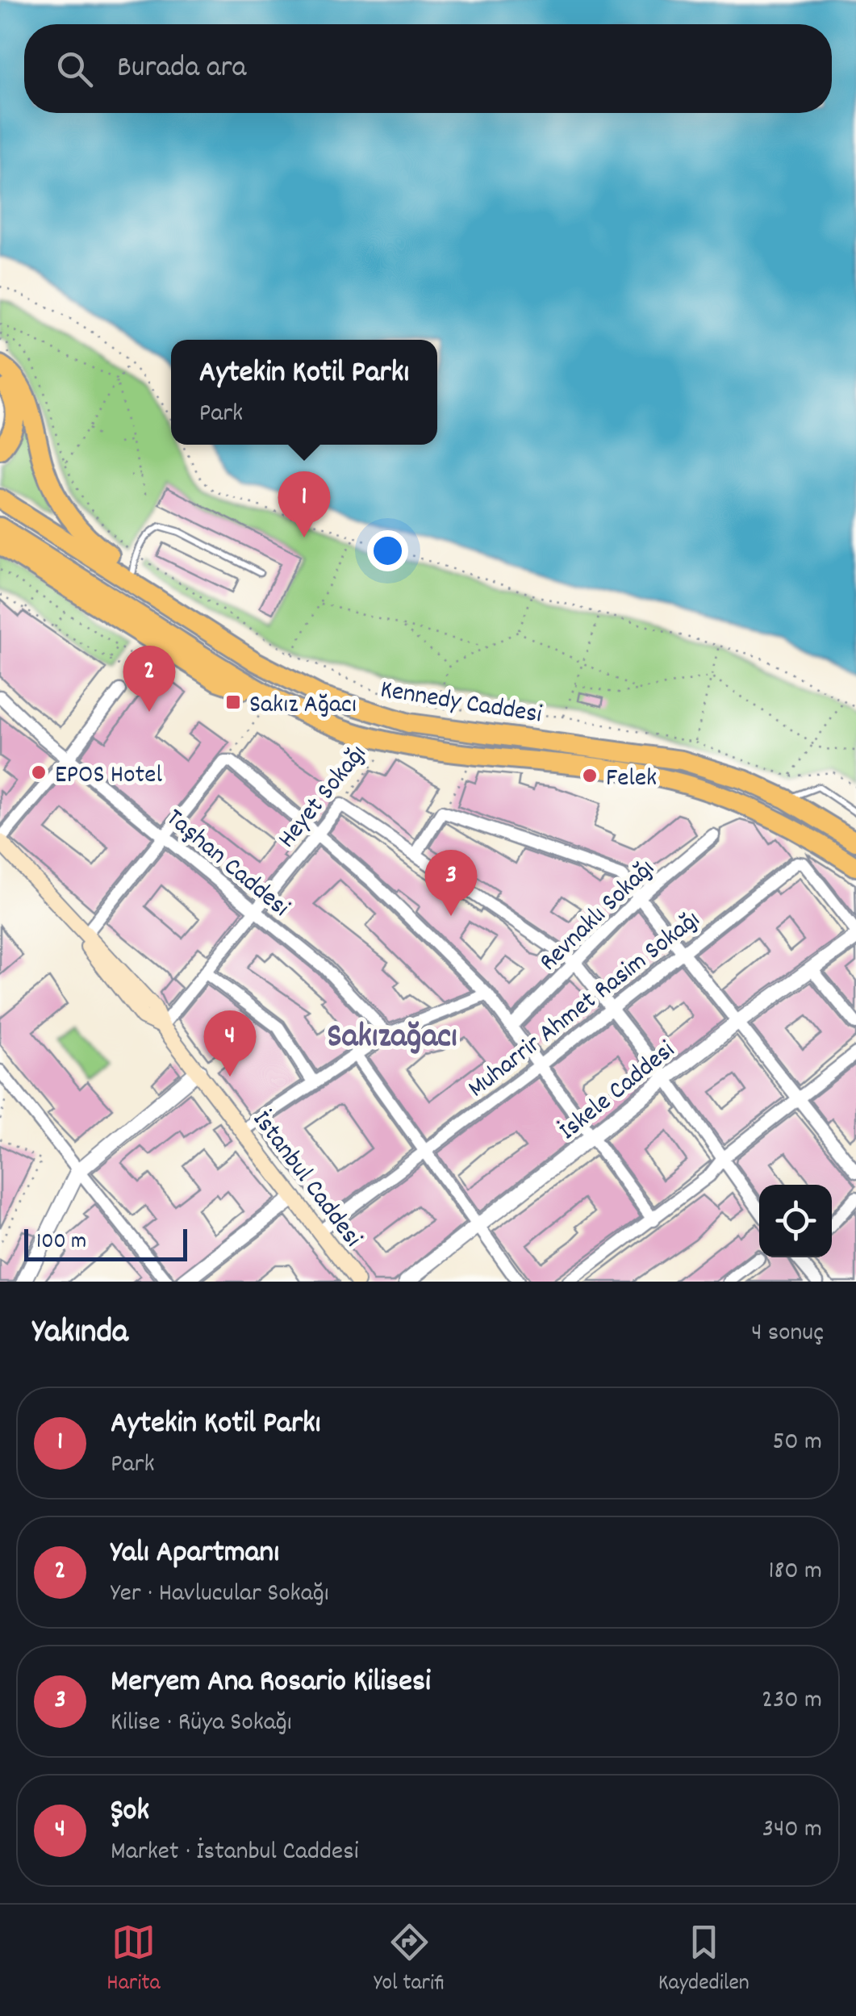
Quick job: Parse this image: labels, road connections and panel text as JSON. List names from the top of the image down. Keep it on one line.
{"streets":{"highway":["Kennedy Caddesi"],"main road":["İstanbul Caddesi"],"street":["Heyet Sokağı","Taşhan Caddesi","Revnaklı Sokağı","Muharrir Ahmet Rasim Sokağı","İskele Caddesi"]},"crossings":[["Kennedy Caddesi","Heyet Sokağı"],["Heyet Sokağı","Taşhan Caddesi"],["Heyet Sokağı","İstanbul Caddesi"],["Muharrir Ahmet Rasim Sokağı","İskele Caddesi"],["Muharrir Ahmet Rasim Sokağı","İstanbul Caddesi"]],"districts":["Sakızağacı"],"places":{"transit":["Sakız Ağacı"],"other":["EPOS Hotel","Felek"]},"scale_bar":"100 m","page":{"search":"Burada ara","popup":["Aytekin Kotil Parkı","Park"],"pins":["1","2","3","4"],"scale":"100 m","heading":["Yakında","4 sonuç"],"list":[{"mark":"1","name":"Aytekin Kotil Parkı","note":"Park","value":"50 m"},{"mark":"2","name":"Yalı Apartmanı","note":"Yer · Havlucular Sokağı","value":"180 m"},{"mark":"3","name":"Meryem Ana Rosario Kilisesi","note":"Kilise · Rüya Sokağı","value":"230 m"},{"mark":"4","name":"Şok","note":"Market · İstanbul Caddesi","value":"340 m"}],"nav":["Harita","Yol tarifi","Kaydedilen"]}}
